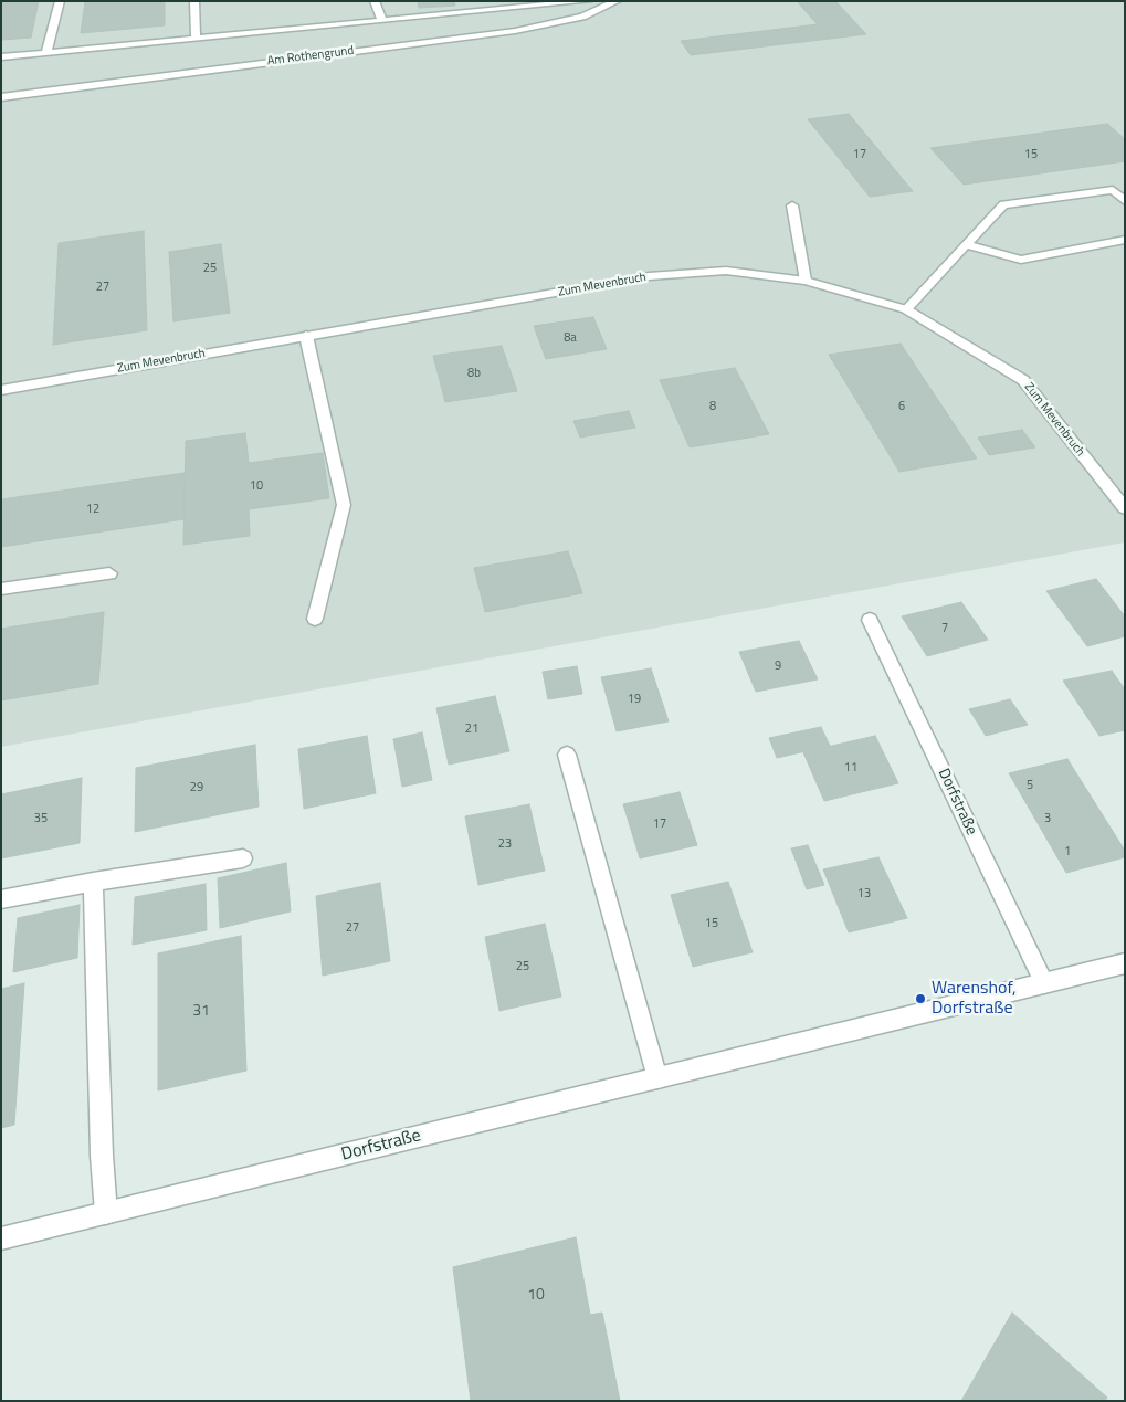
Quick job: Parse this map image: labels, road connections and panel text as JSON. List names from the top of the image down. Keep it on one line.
{"streets":{"street":["Am Rothengrund","Zum Mevenbruch","Dorfstraße"]},"places":["Warenshof, Dorfstraße"],"house_numbers":["17","15","25","27","8a","8b","8","6","10","12","7","9","19","21","11","5","29","35","3","17","23","1","13","15","27","25","31","10"]}
